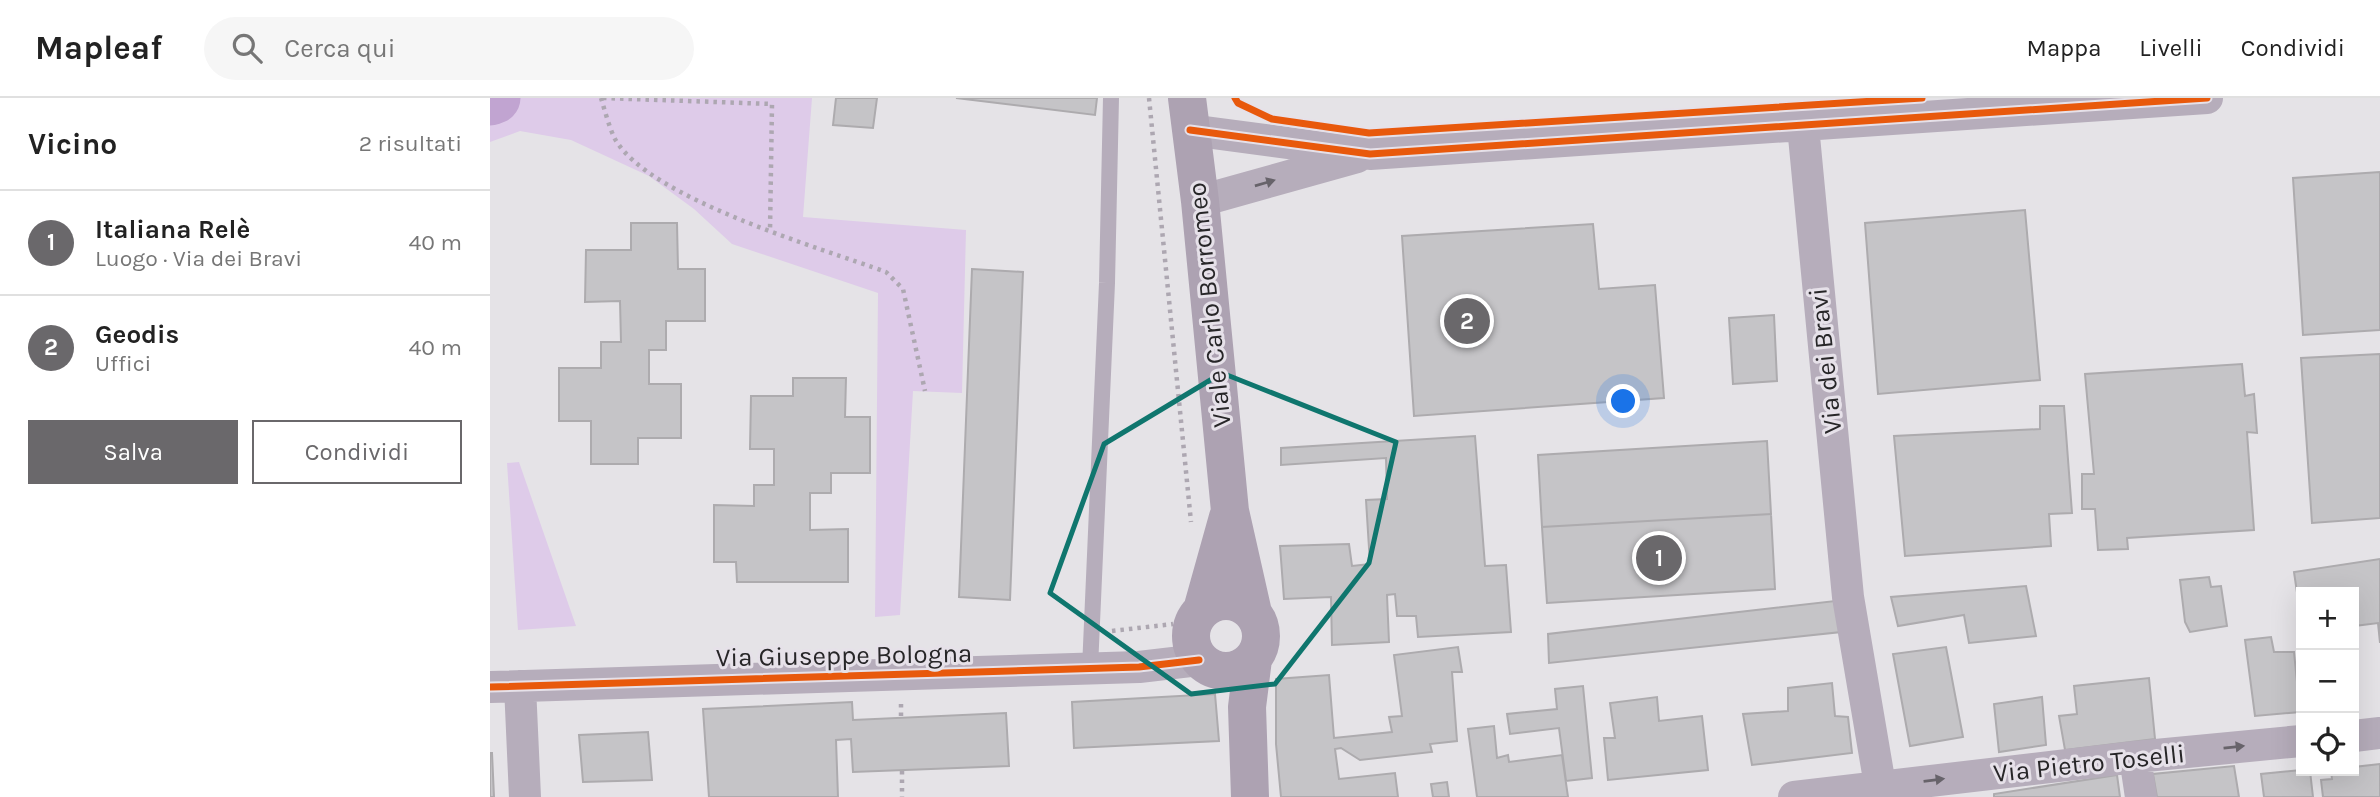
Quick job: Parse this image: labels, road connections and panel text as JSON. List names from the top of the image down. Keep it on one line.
{"streets":{"street":["Viale Carlo Borromeo","Via dei Bravi","Via Giuseppe Bologna","Via Pietro Toselli"]},"crossings":[["Viale Carlo Borromeo","Via Giuseppe Bologna"],["Via dei Bravi","Via Pietro Toselli"]],"one_way":["Via Pietro Toselli"],"page":{"header":"Mapleaf","search":"Cerca qui","nav":["Mappa","Livelli","Condividi"],"heading":["Vicino","2 risultati"],"list":[{"mark":"1","name":"Italiana Relè","note":"Luogo · Via dei Bravi","value":"40 m"},{"mark":"2","name":"Geodis","note":"Uffici","value":"40 m"}],"pins":["2","1"],"buttons":["Salva","Condividi"],"map_buttons":["+","−"]}}
